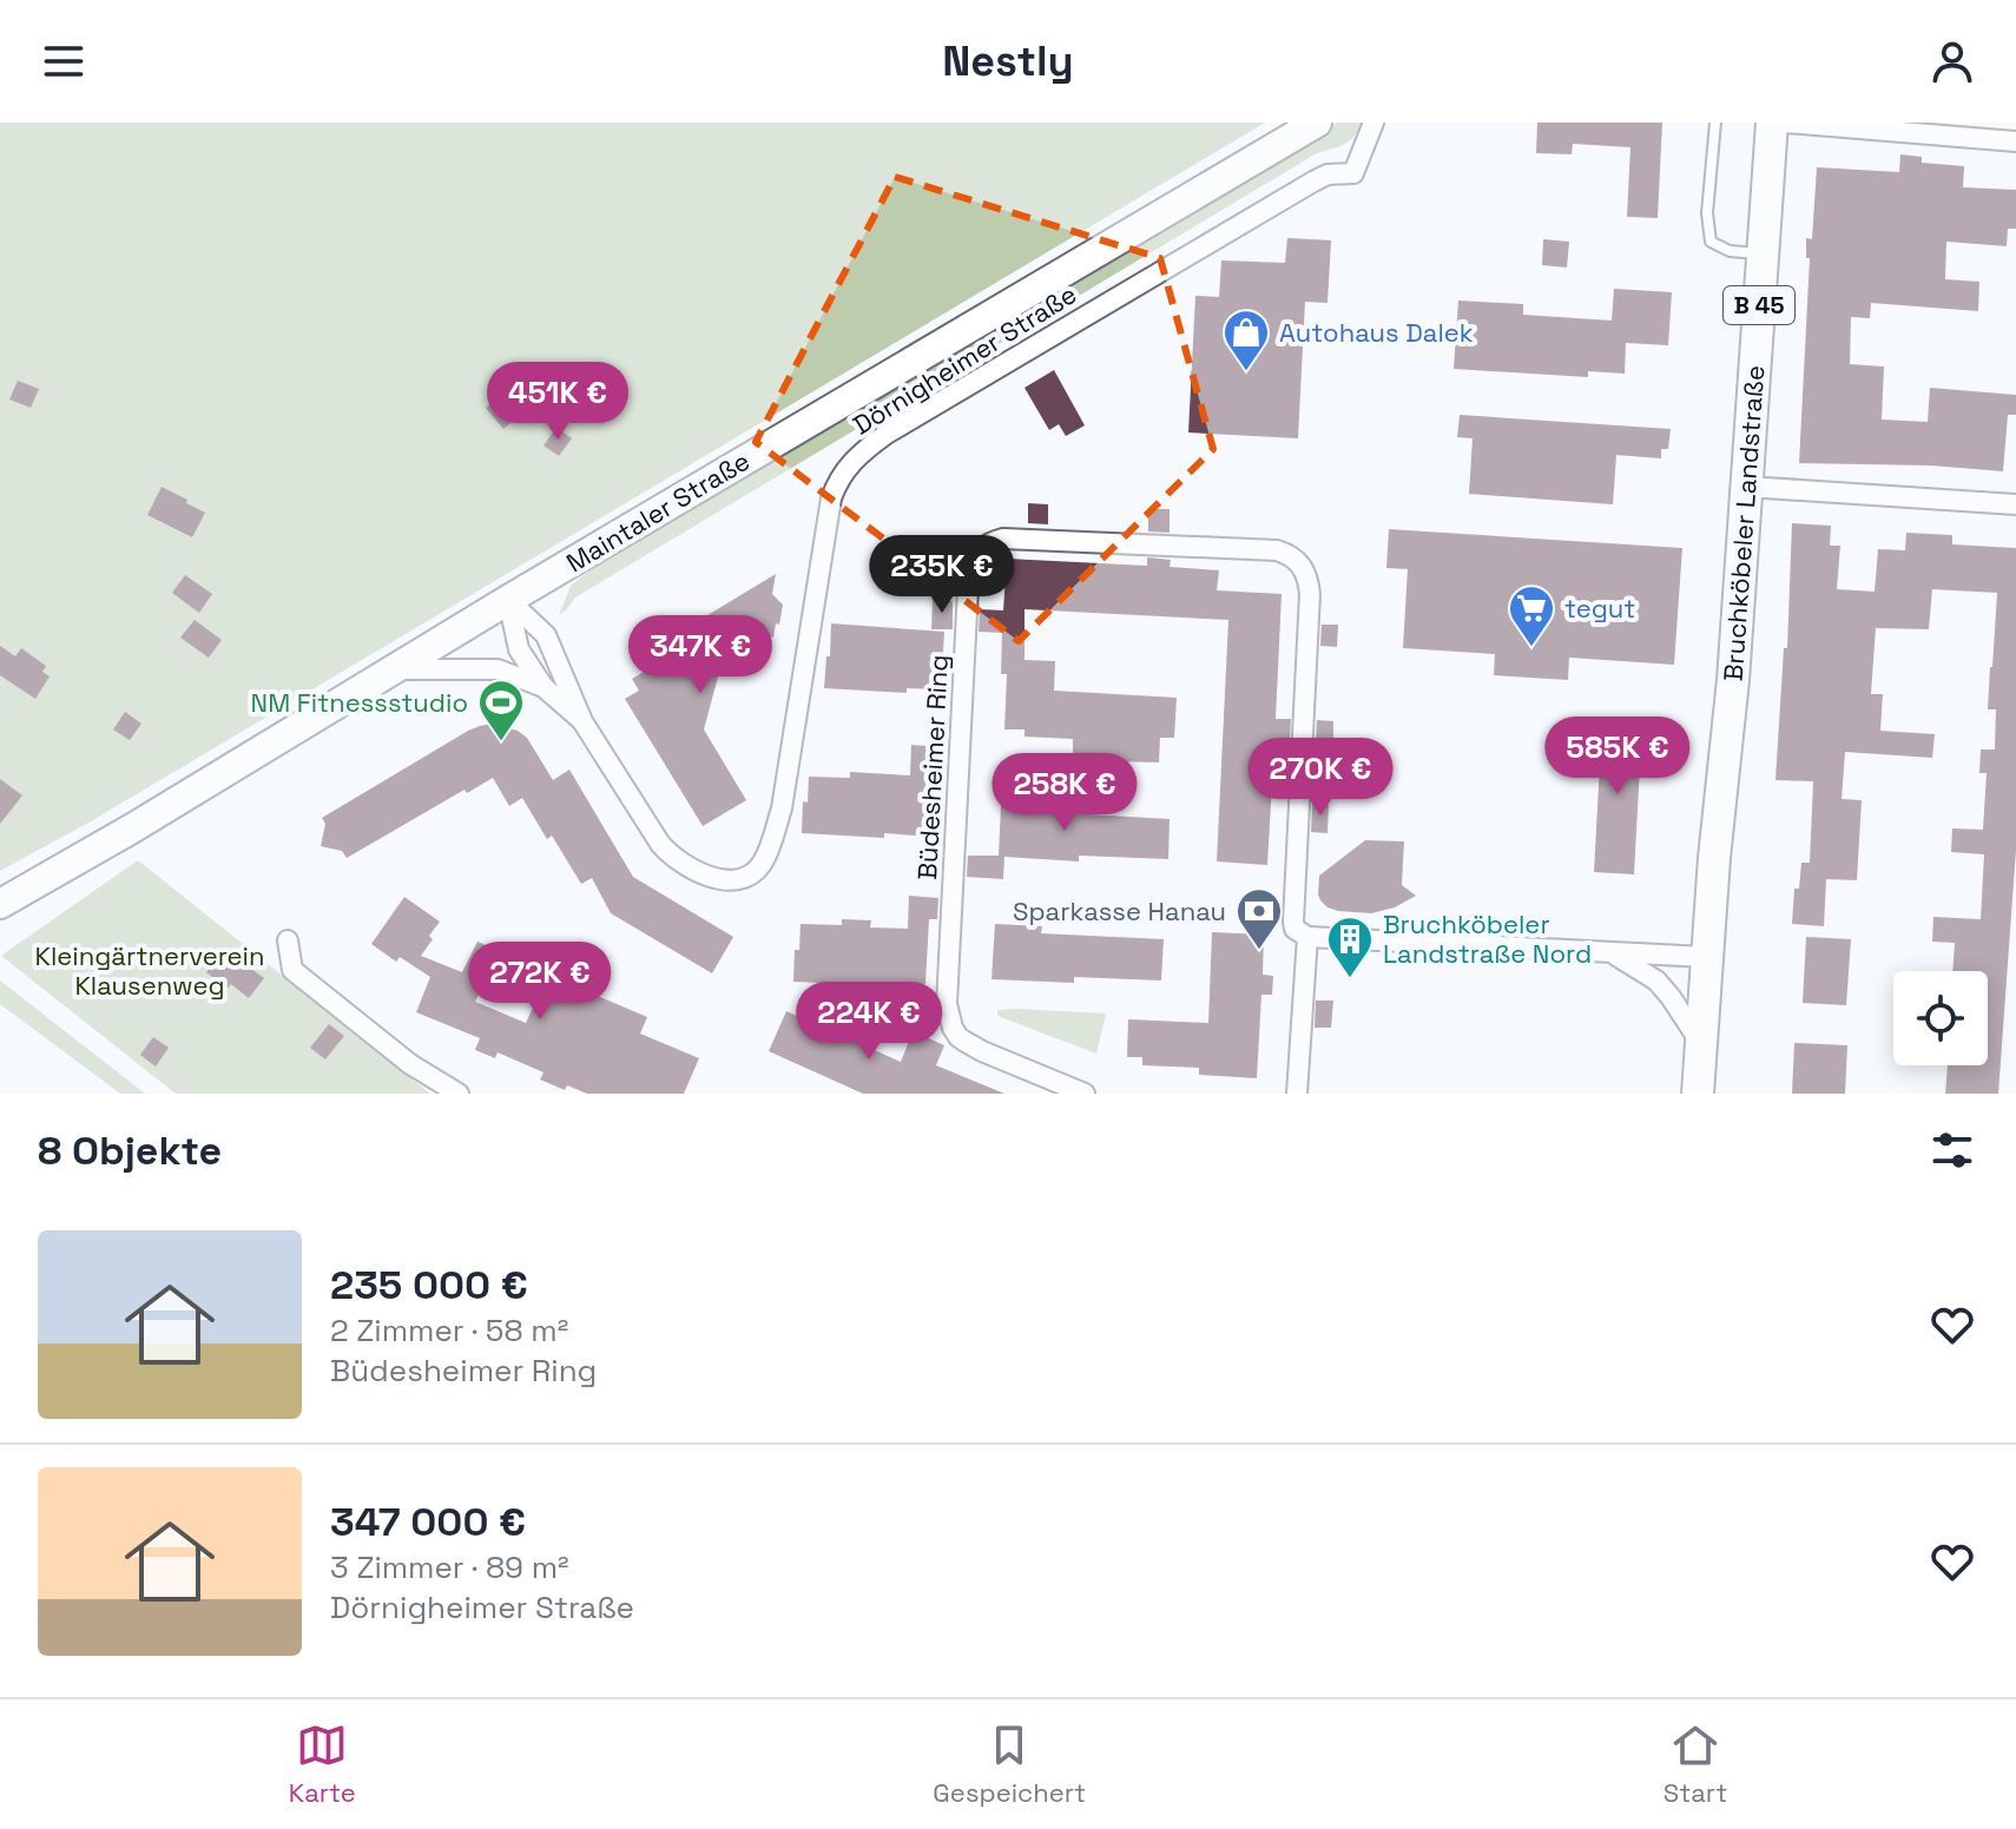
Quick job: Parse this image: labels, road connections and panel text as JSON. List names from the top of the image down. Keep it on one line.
{"streets":{"main road":["B 45","Maintaler Straße","Bruchköbeler Landstraße"],"street":["Dörnigheimer Straße","Büdesheimer Ring"]},"crossings":[["Dörnigheimer Straße","Maintaler Straße"]],"parks":["Kleingärtnerverein Klausenweg"],"places":{"shop":["Autohaus Dalek"],"supermarket":["tegut"],"sports":["NM Fitnessstudio"],"bank":["Sparkasse Hanau"],"building":["Bruchköbeler Landstraße Nord"]},"page":{"header":"Nestly","price":["451K €","235K €","347K €","585K €","270K €","258K €","272K €","224K €"],"heading":"8 Objekte","list":[{"name":"235 000 €","note":"2 Zimmer · 58 m² · Büdesheimer Ring"},{"name":"347 000 €","note":"3 Zimmer · 89 m² · Dörnigheimer Straße"}],"tabs":["Karte","Gespeichert","Start"]}}
